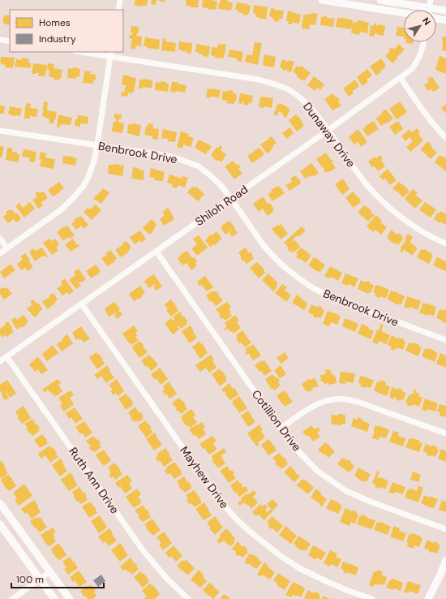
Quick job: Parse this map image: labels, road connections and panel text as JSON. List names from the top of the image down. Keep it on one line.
{"streets":{"street":["Dunaway Drive","Benbrook Drive","Shiloh Road","Cotillion Drive","Mayhew Drive","Ruth Ann Drive"]},"crossings":[["Dunaway Drive","Shiloh Road"],["Benbrook Drive","Shiloh Road"],["Shiloh Road","Cotillion Drive"],["Shiloh Road","Mayhew Drive"],["Shiloh Road","Ruth Ann Drive"]],"legend":["Homes","Industry"],"scale_bar":"100 m","north":"top right"}
